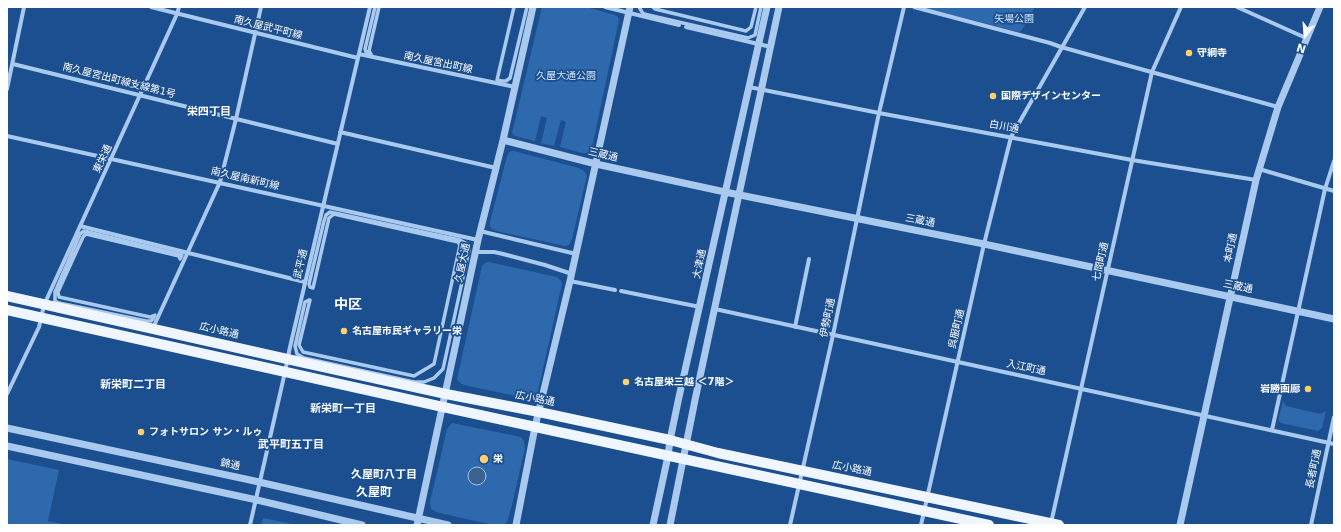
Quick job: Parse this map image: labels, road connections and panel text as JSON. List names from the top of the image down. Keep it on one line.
{"streets":{"main road":["広小路通"],"street":["南久屋武平町線","南久屋宮出町線","南久屋宮出町線支線第1号","白川通","三蔵通","東栄通","南久屋南新町線","本町通","七間町通","久屋大通","武平通","大津通","伊勢町通","呉服町通","入江町通","錦通","長者町通"]},"crossings":[["南久屋武平町線","南久屋宮出町線"],["南久屋武平町線","東栄通"],["南久屋武平町線","武平通"],["南久屋宮出町線","久屋大通"],["南久屋宮出町線","武平通"],["南久屋宮出町線支線第1号","東栄通"],["南久屋宮出町線支線第1号","武平通"],["白川通","本町通"],["白川通","七間町通"],["白川通","大津通"],["白川通","伊勢町通"],["白川通","呉服町通"],["三蔵通","本町通"],["三蔵通","七間町通"],["三蔵通","久屋大通"],["三蔵通","大津通"],["三蔵通","伊勢町通"],["三蔵通","呉服町通"],["東栄通","南久屋南新町線"],["東栄通","広小路通"],["南久屋南新町線","久屋大通"],["南久屋南新町線","武平通"],["本町通","入江町通"],["七間町通","広小路通"],["七間町通","入江町通"],["久屋大通","広小路通"],["久屋大通","錦通"],["武平通","広小路通"],["武平通","錦通"],["大津通","広小路通"],["伊勢町通","広小路通"],["伊勢町通","入江町通"],["呉服町通","広小路通"],["呉服町通","入江町通"],["入江町通","長者町通"]],"districts":["栄四丁目","中区","新栄町二丁目","新栄町一丁目","武平町五丁目","久屋町八丁目","久屋町"],"parks":["矢場公園","久屋大通公園"],"places":["守綱寺","国際デザインセンター","名古屋市民ギャラリー栄","名古屋栄三越 ＜7階＞","岩勝画廊","フォトサロン サン・ルゥ","栄"],"north":"bottom"}
